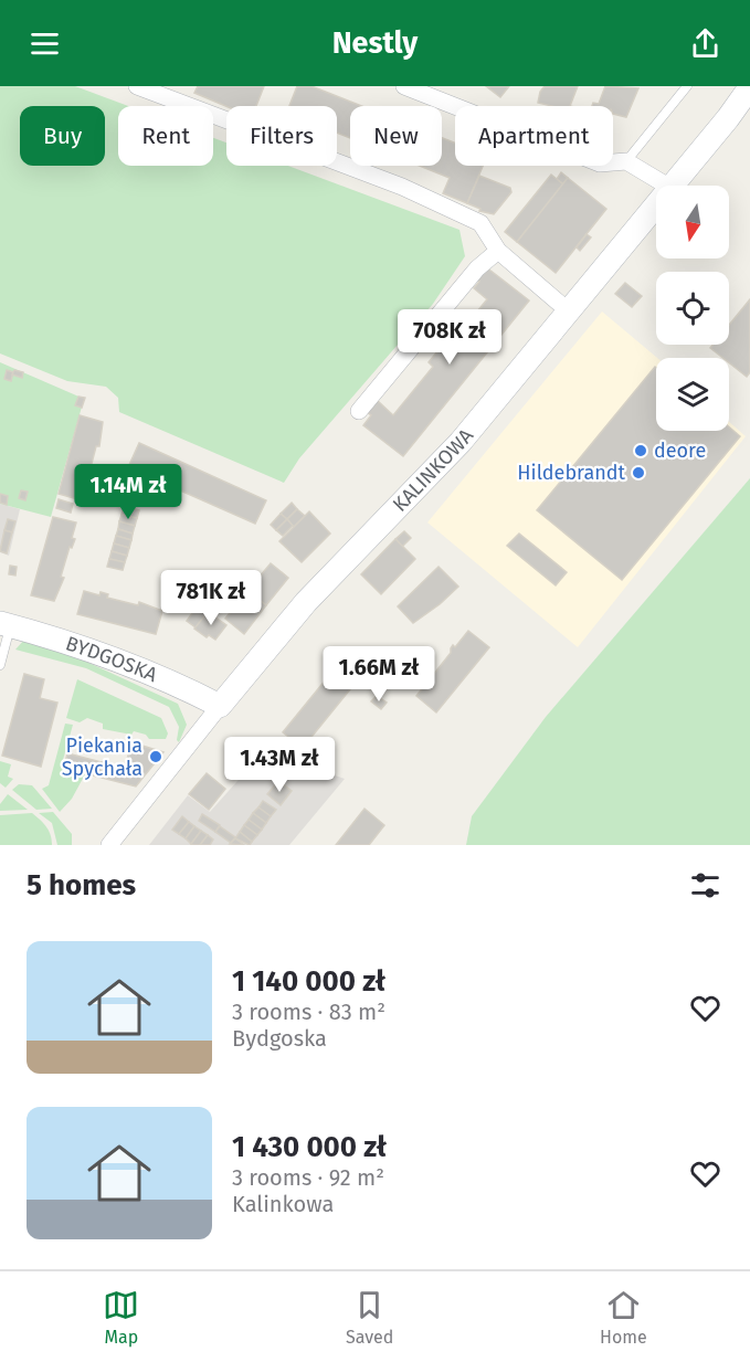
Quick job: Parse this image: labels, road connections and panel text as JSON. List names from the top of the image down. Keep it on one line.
{"streets":{"street":["KALINKOWA","BYDGOSKA"]},"crossings":[["KALINKOWA","BYDGOSKA"]],"places":["deore","Hildebrandt","Piekania Spychała"],"north":"bottom","page":{"header":"Nestly","chip":["Buy","Rent","Filters","New","Apartment"],"price":["708K zł","1.14M zł","781K zł","1.66M zł","1.43M zł"],"heading":"5 homes","list":[{"name":"1 140 000 zł","note":"3 rooms · 83 m² · Bydgoska"},{"name":"1 430 000 zł","note":"3 rooms · 92 m² · Kalinkowa"}],"tabs":["Map","Saved","Home"]}}
